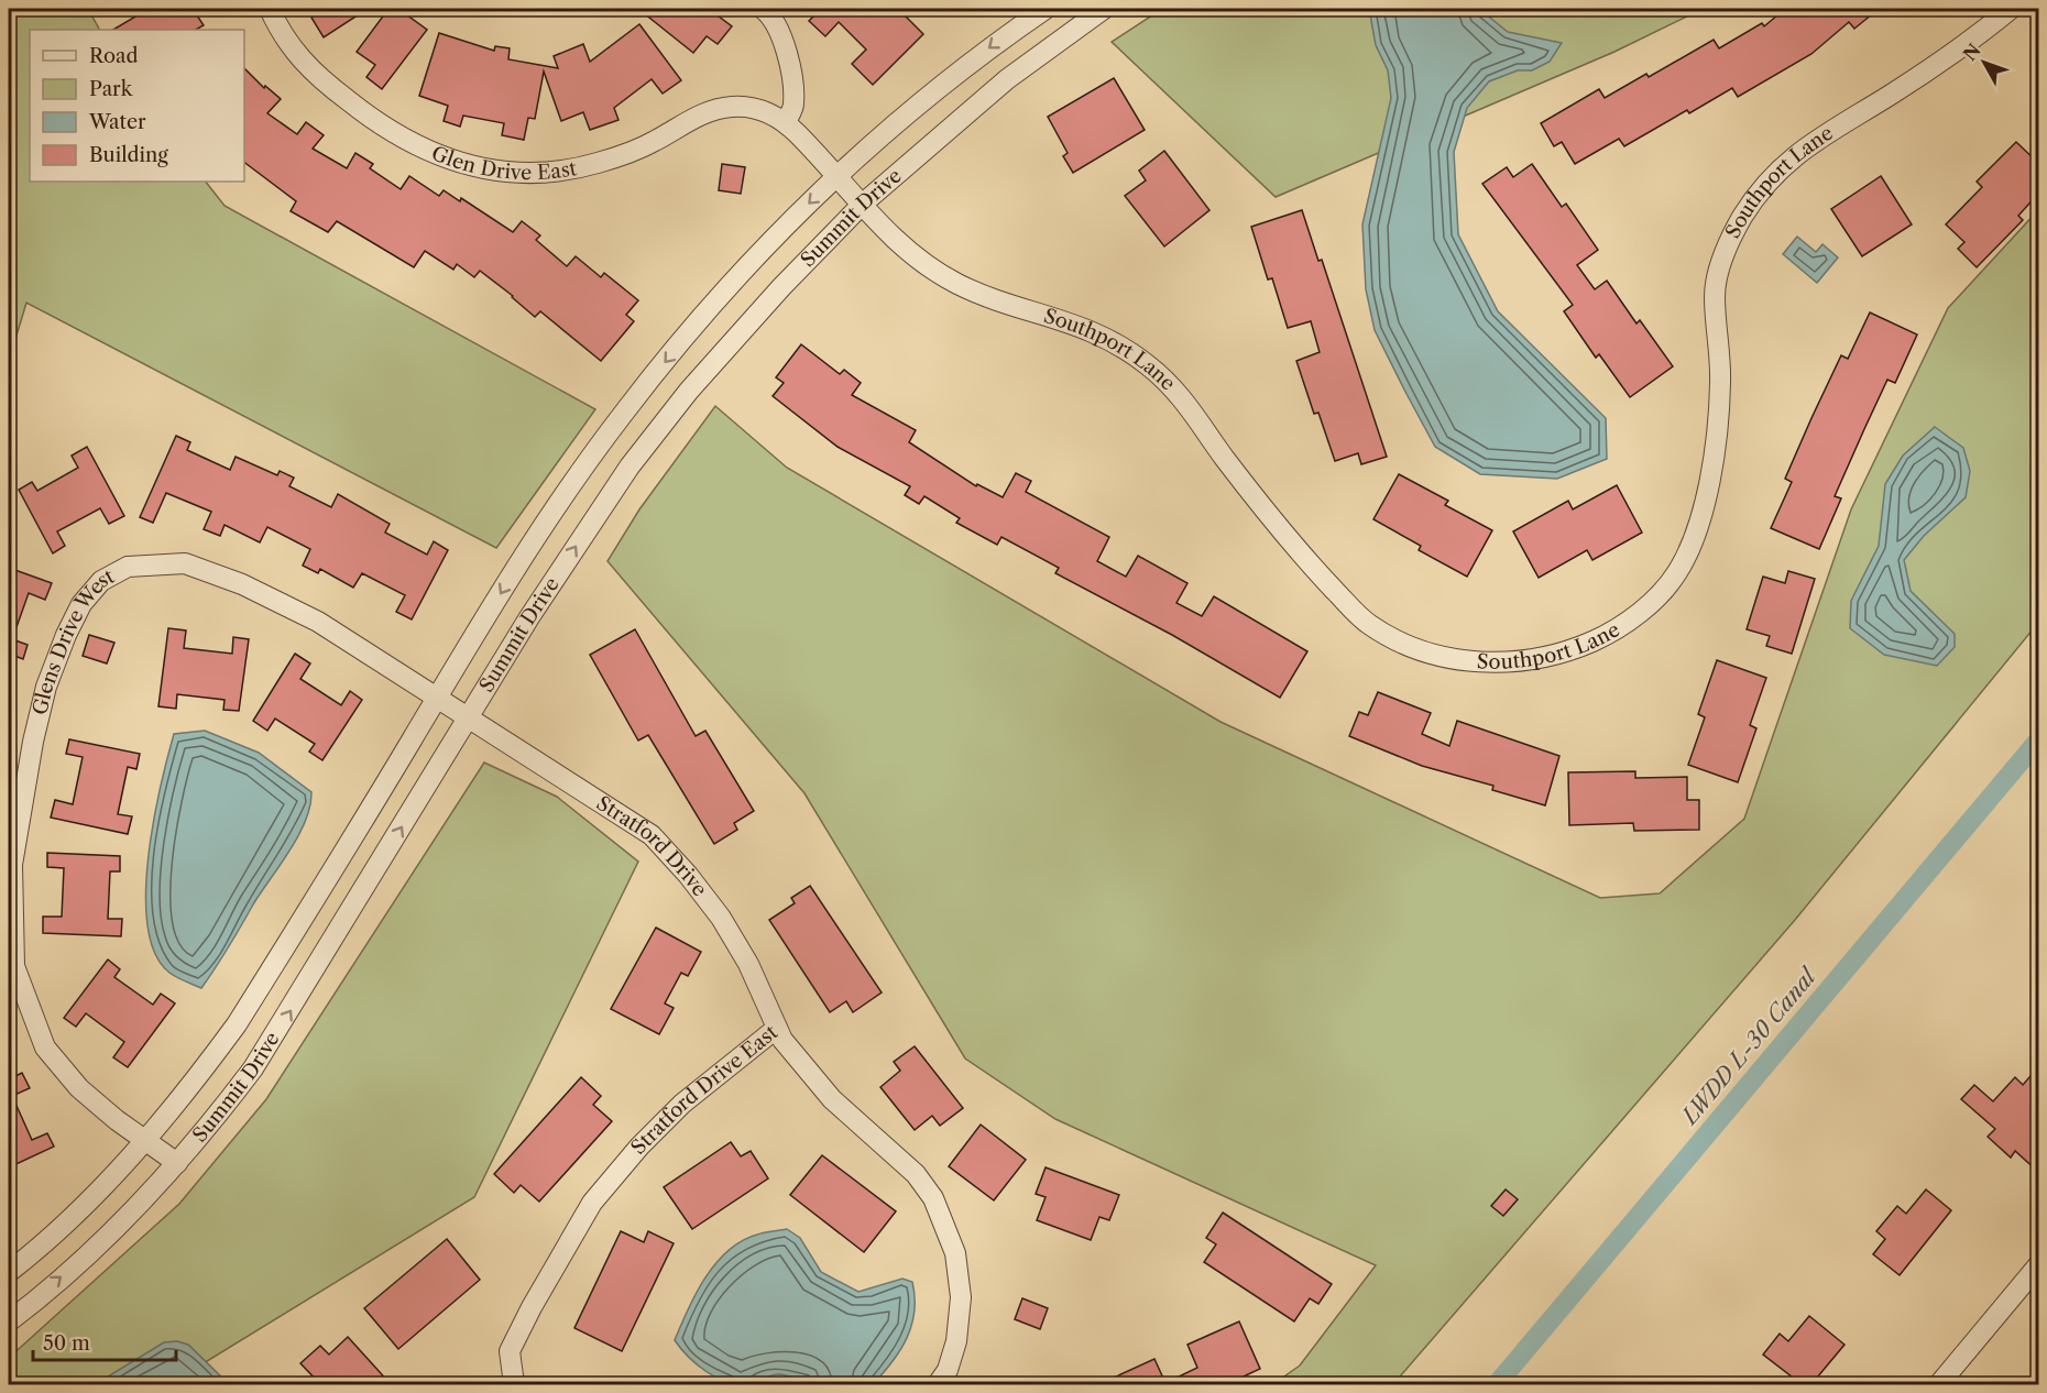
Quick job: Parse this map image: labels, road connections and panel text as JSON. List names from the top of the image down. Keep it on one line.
{"streets":{"street":["Glen Drive East","Southport Lane","Summit Drive","Glens Drive West","Stratford Drive","Stratford Drive East"]},"crossings":[["Glen Drive East","Southport Lane"],["Glen Drive East","Summit Drive"],["Southport Lane","Summit Drive"],["Summit Drive","Glens Drive West"],["Summit Drive","Stratford Drive"],["Glens Drive West","Stratford Drive"],["Stratford Drive","Stratford Drive East"]],"water":["LWDD L-30 Canal"],"legend":["Road","Park","Water","Building"],"scale_bar":"50 m","north":"top left"}
